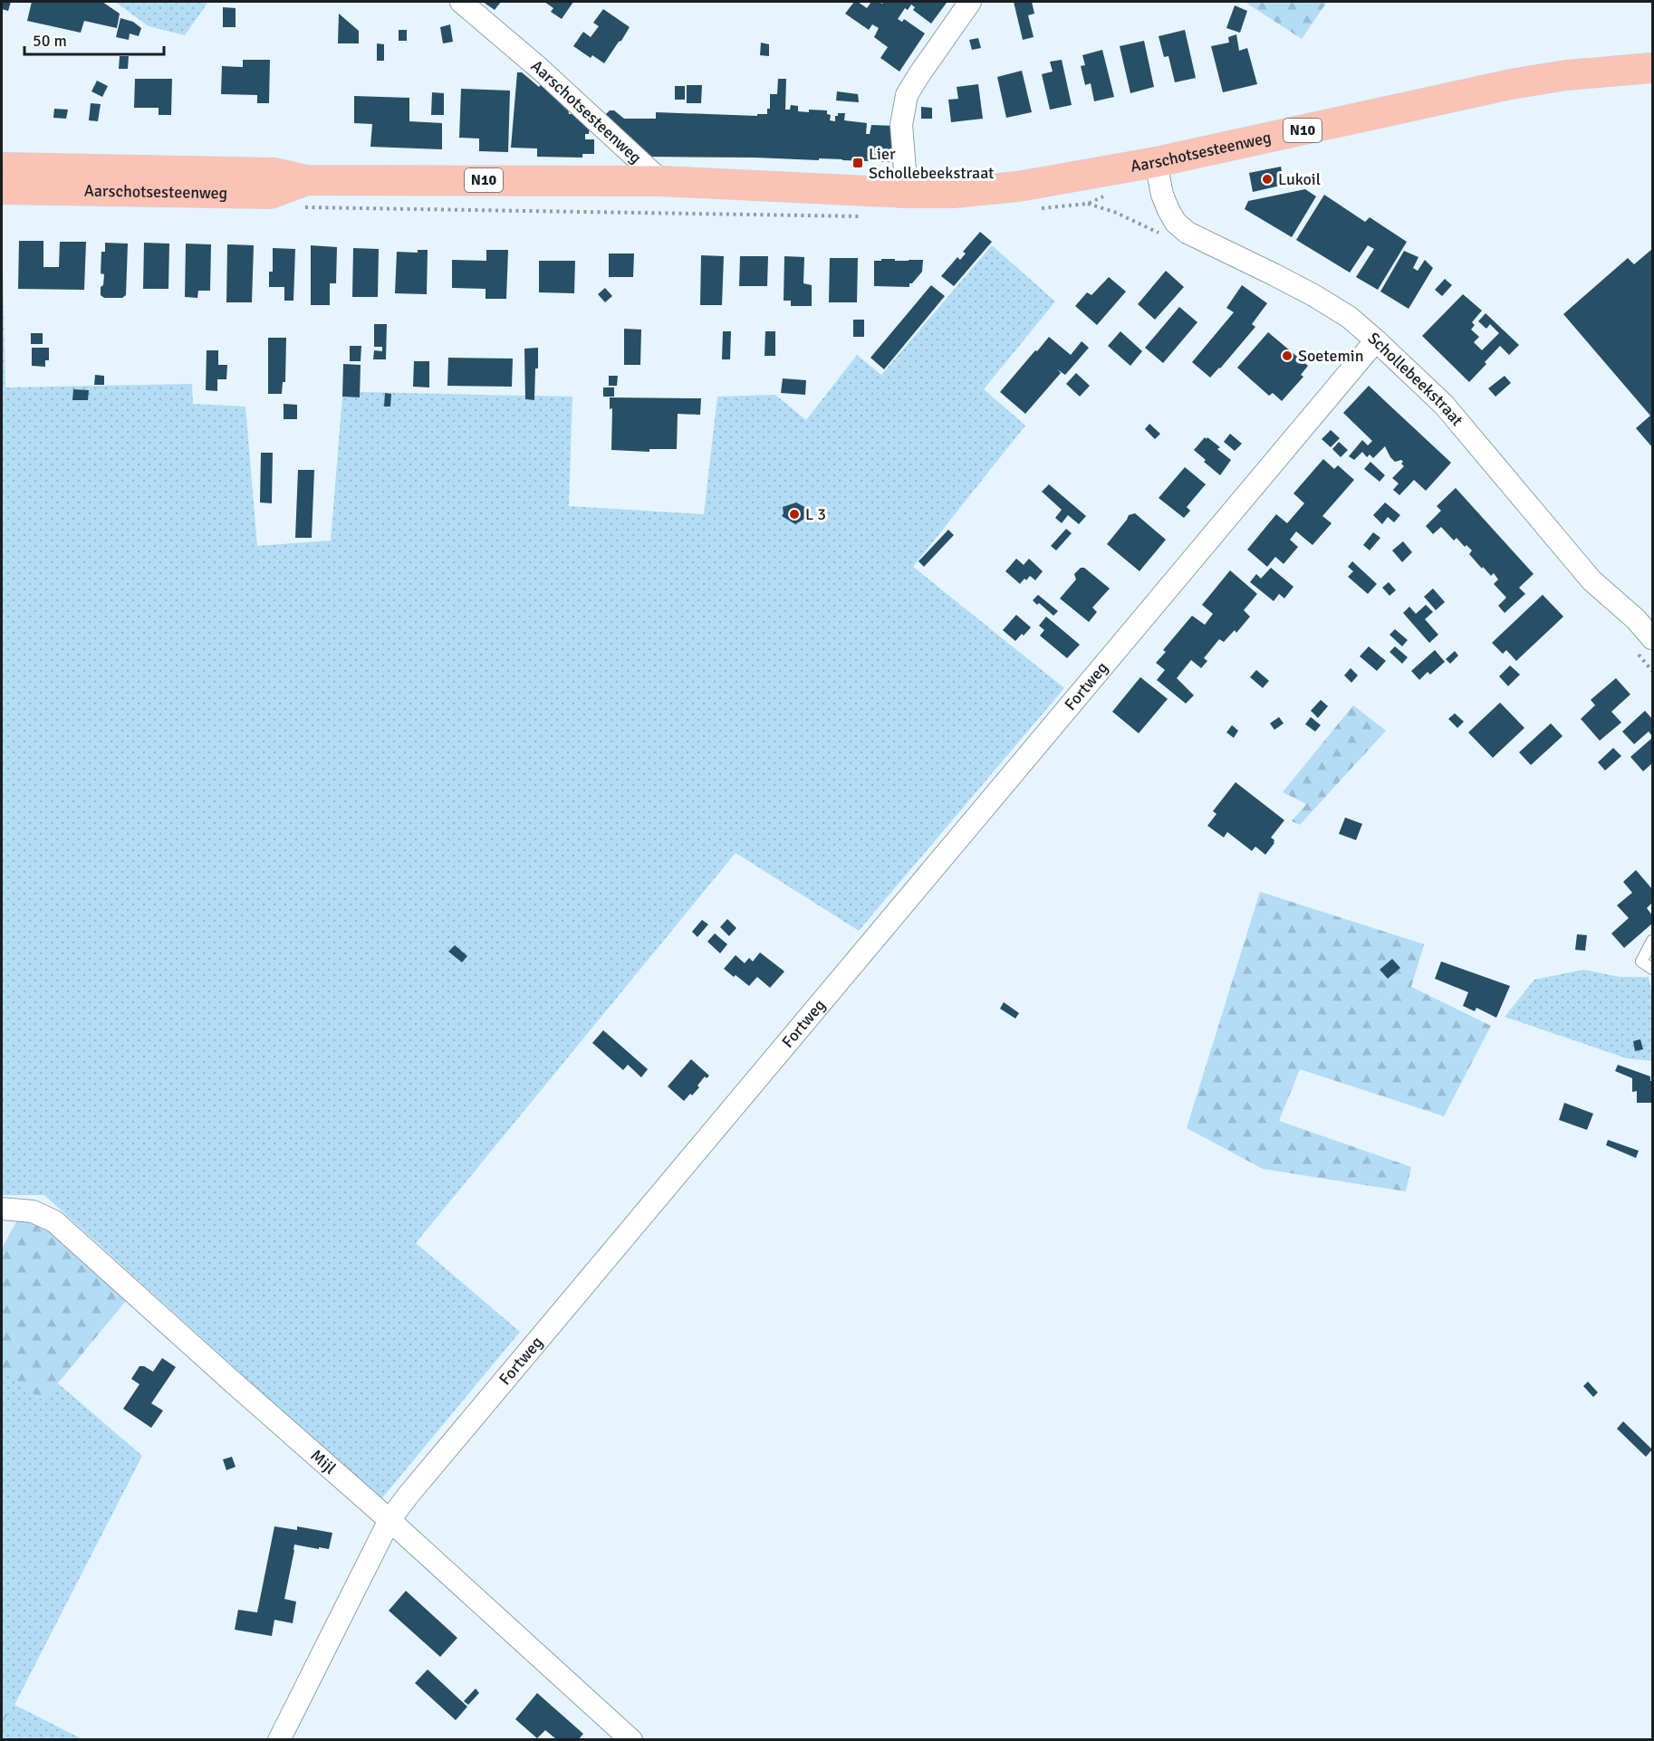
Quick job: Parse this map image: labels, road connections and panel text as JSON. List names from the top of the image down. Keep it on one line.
{"streets":{"main road":["Aarschotsesteenweg","N10"],"street":["Schollebeekstraat","Fortweg","Mijl"]},"crossings":[["Aarschotsesteenweg","Schollebeekstraat"],["Schollebeekstraat","Fortweg"],["Fortweg","Mijl"]],"places":{"transit":["Lier Schollebeekstraat"],"other":["Lukoil","Soetemin","L 3"]},"scale_bar":"50 m"}
